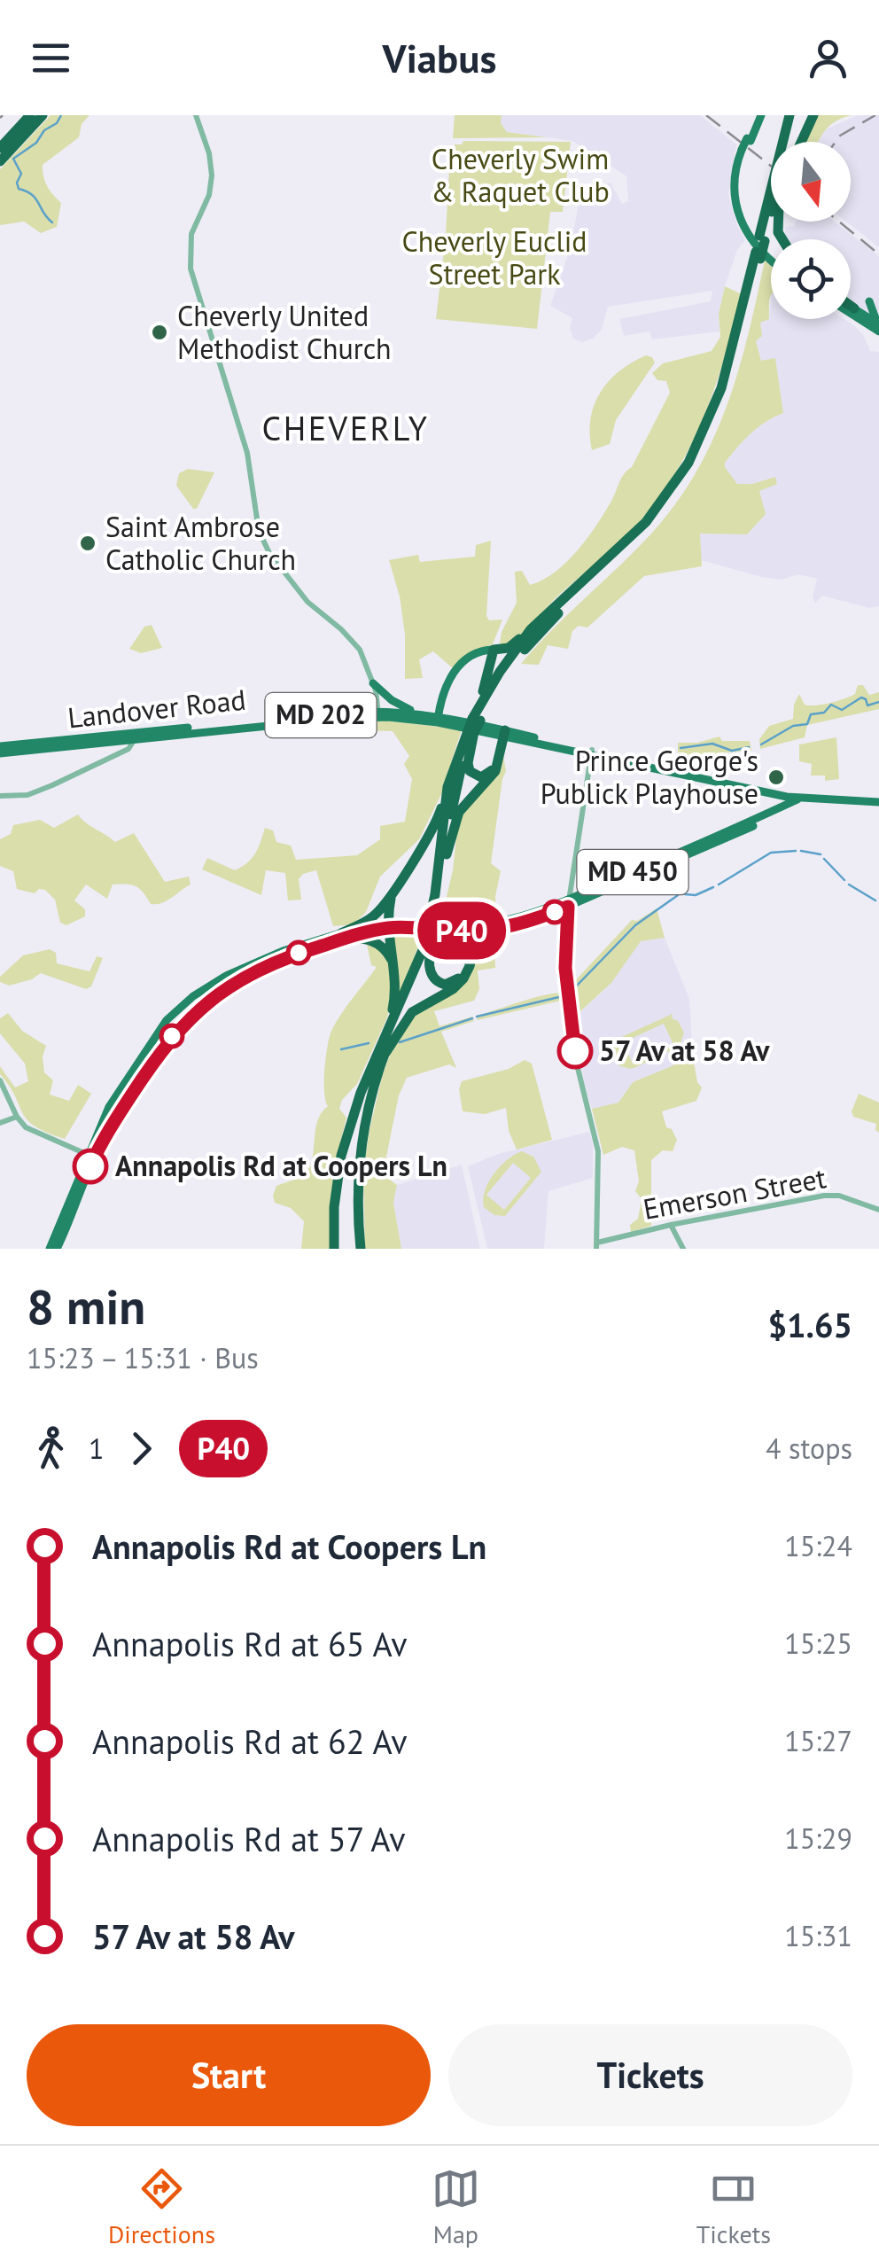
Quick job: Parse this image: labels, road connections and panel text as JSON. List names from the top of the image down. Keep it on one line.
{"streets":{"main road":["Landover Road","MD 202","MD 450"],"street":["Emerson Street"]},"crossings":[["Landover Road","MD 450"]],"districts":["CHEVERLY"],"parks":["Cheverly Swim & Raquet Club","Cheverly Euclid Street Park"],"places":["Cheverly United Methodist Church","Saint Ambrose Catholic Church","Prince George's Publick Playhouse","57 Av at 58 Av","Annapolis Rd at Coopers Ln"],"lines":["bus line P40"],"north":"bottom","page":{"header":"Viabus","on_map":"P40","heading":["8 min","15:23 – 15:31 · Bus","$1.65"],"legs":["1","P40","4 stops"],"list":[{"name":"Annapolis Rd at Coopers Ln","value":"15:24"},{"name":"Annapolis Rd at 65 Av","value":"15:25"},{"name":"Annapolis Rd at 62 Av","value":"15:27"},{"name":"Annapolis Rd at 57 Av","value":"15:29"},{"name":"57 Av at 58 Av","value":"15:31"}],"buttons":["Start","Tickets"],"tabs":["Directions","Map","Tickets"]}}
